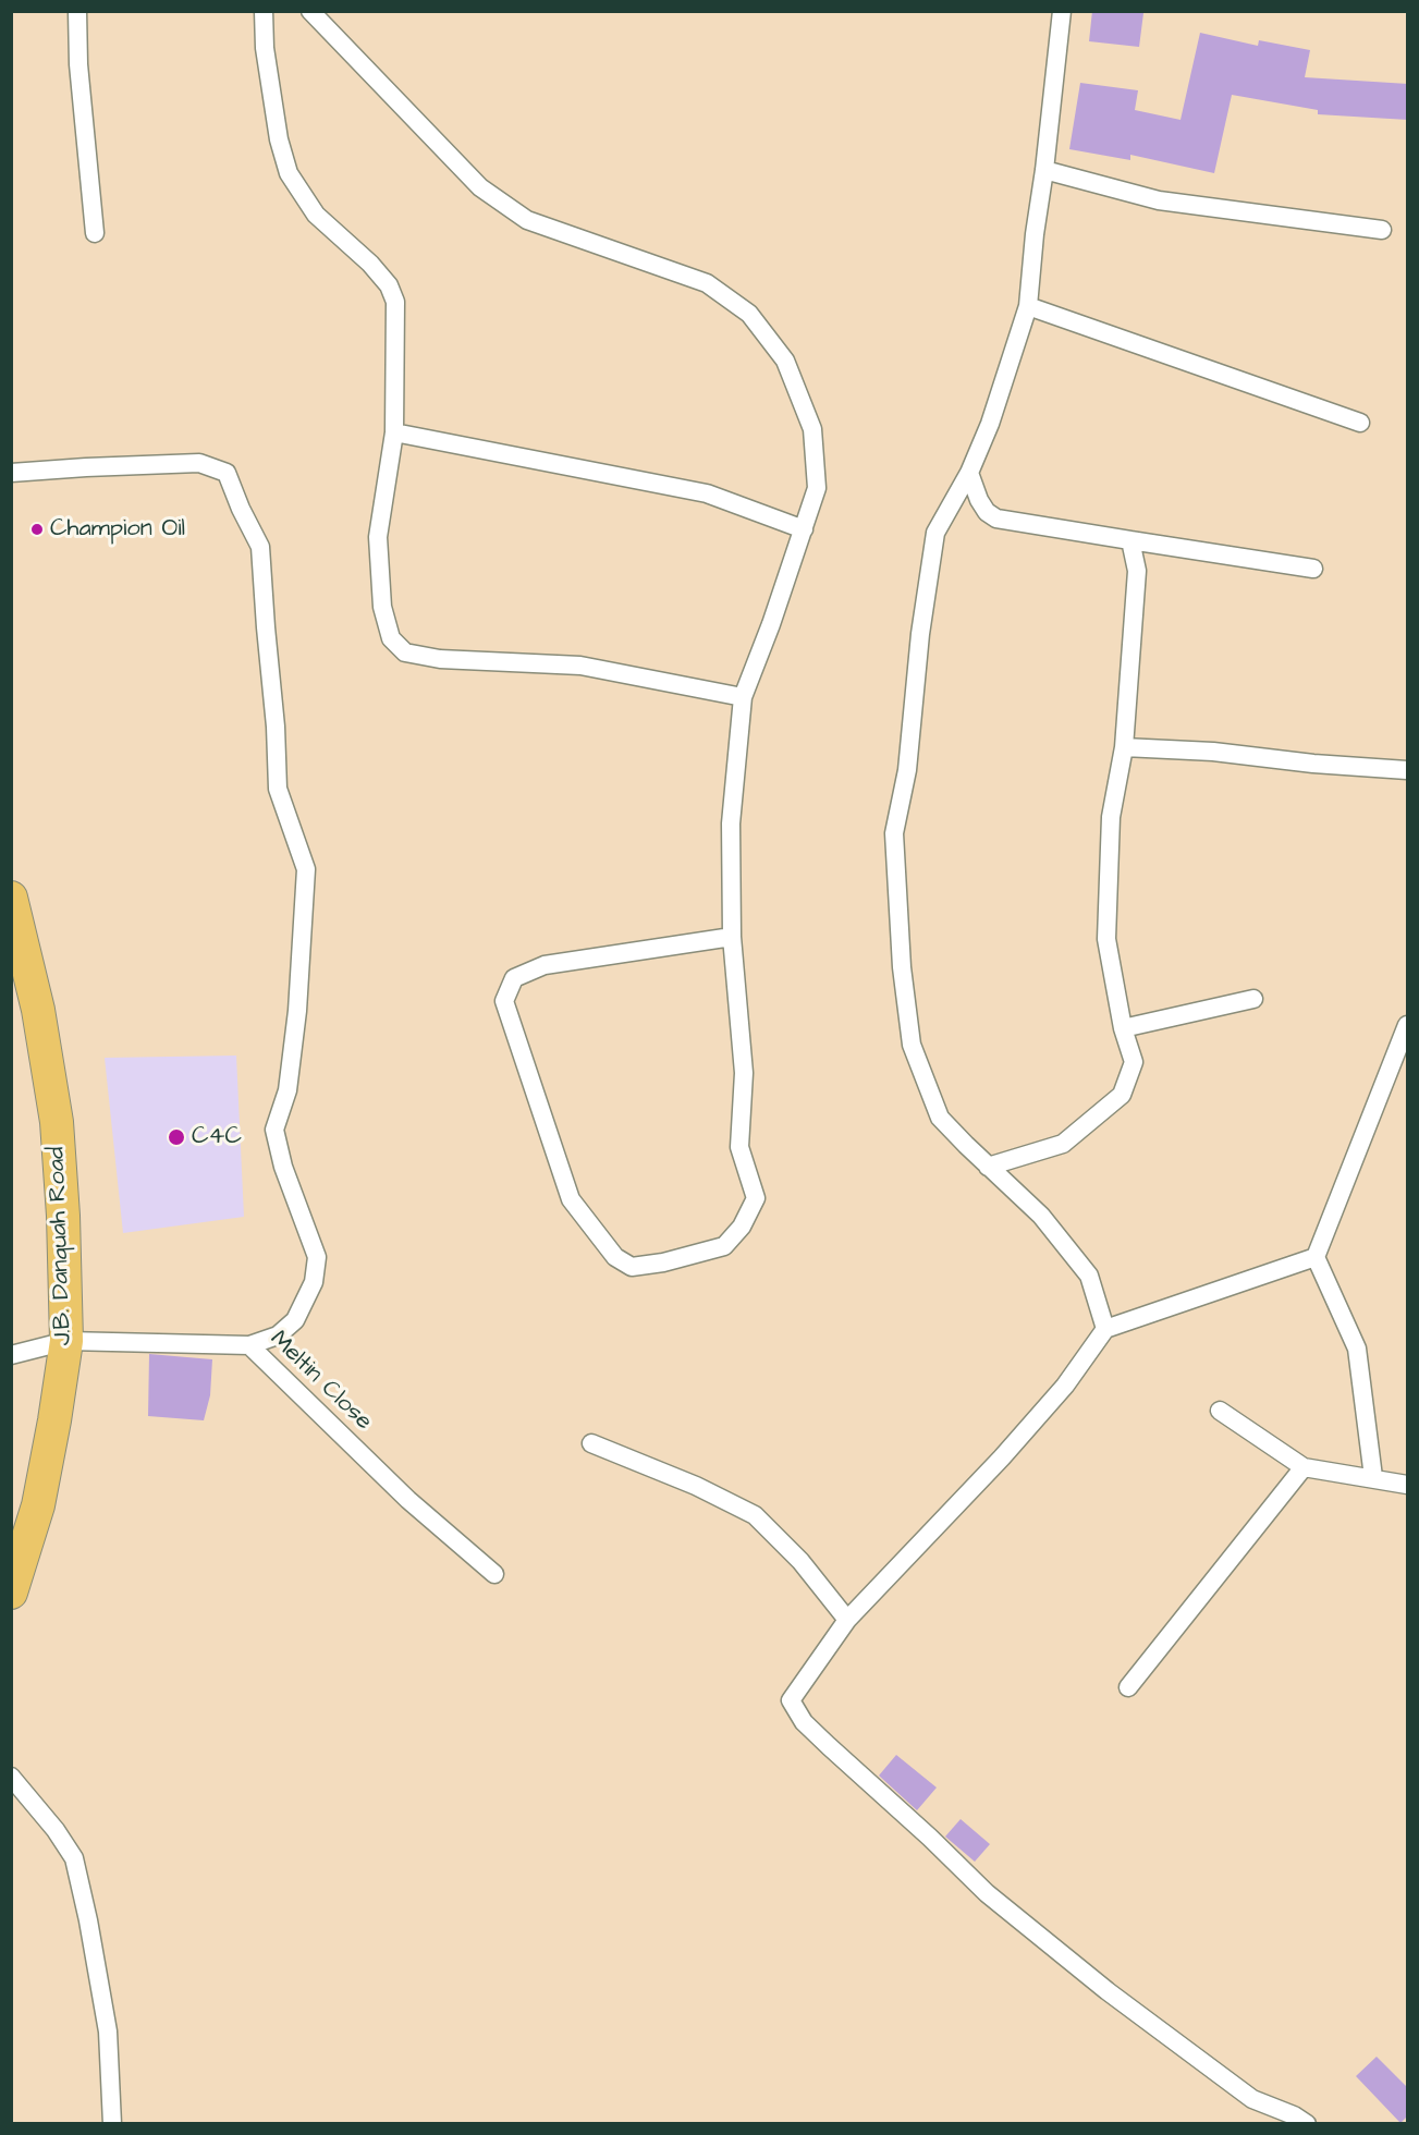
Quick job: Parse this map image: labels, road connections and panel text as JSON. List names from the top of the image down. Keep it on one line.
{"streets":{"highway":["J.B. Danquah Road"],"street":["Meltin Close"]},"crossings":[["J.B. Danquah Road","Meltin Close"]],"places":["Champion Oil","C4C"]}
